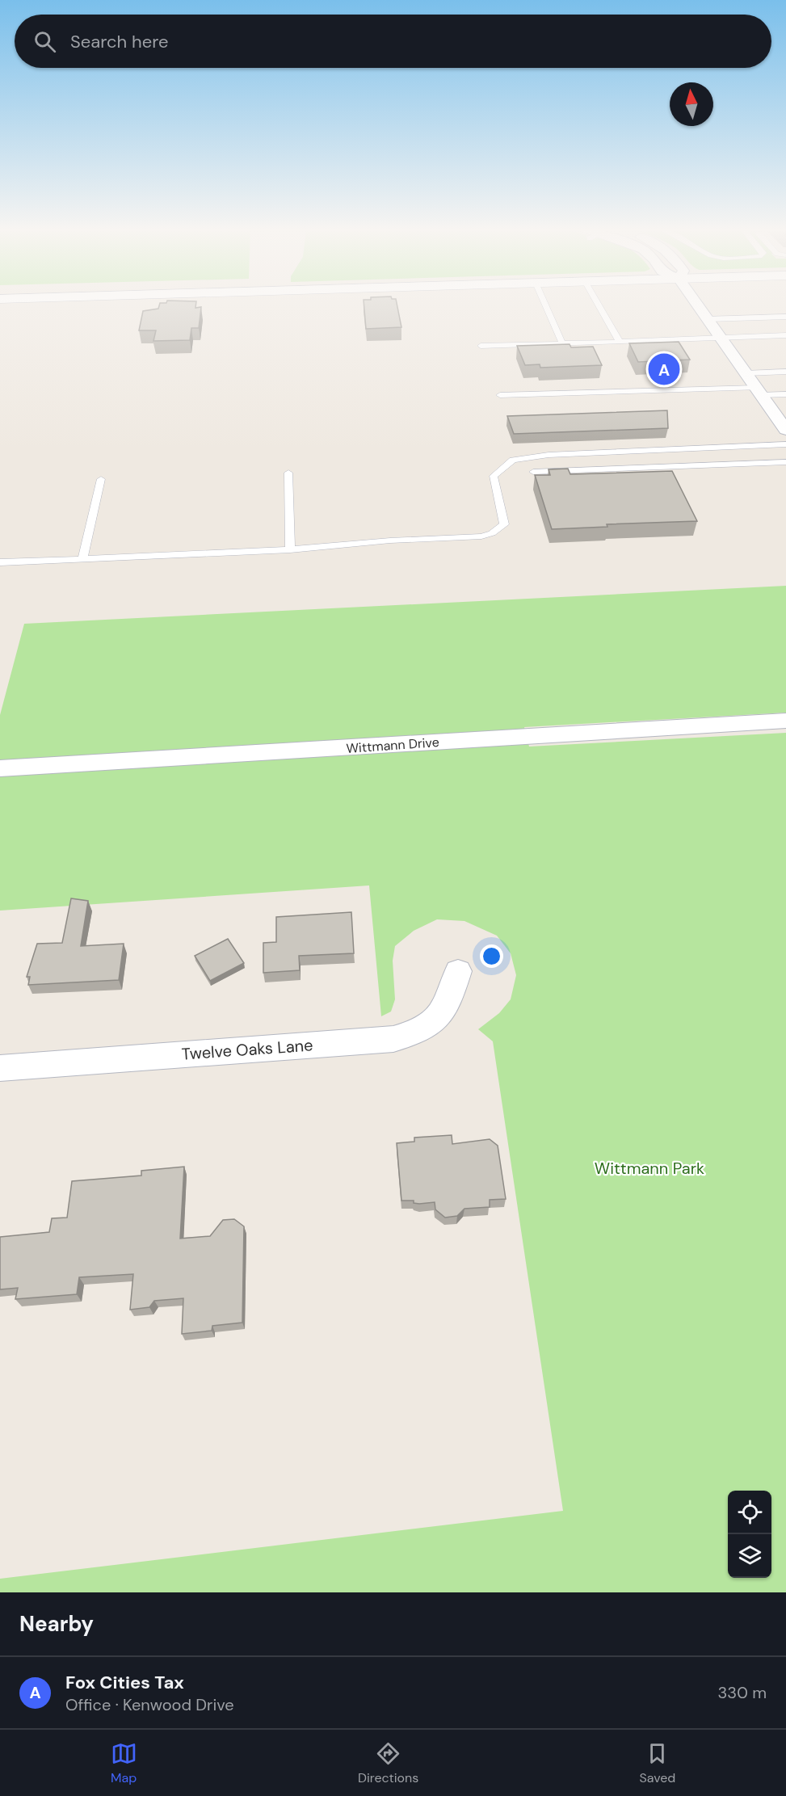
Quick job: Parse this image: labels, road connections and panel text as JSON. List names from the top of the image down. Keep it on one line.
{"streets":{"street":["Wittmann Drive","Twelve Oaks Lane"]},"parks":["Wittmann Park"],"north":"top","page":{"search":"Search here","pins":"A","heading":"Nearby","list":[{"mark":"A","name":"Fox Cities Tax","note":"Office · Kenwood Drive","value":"330 m"}],"nav":["Map","Directions","Saved"]}}
